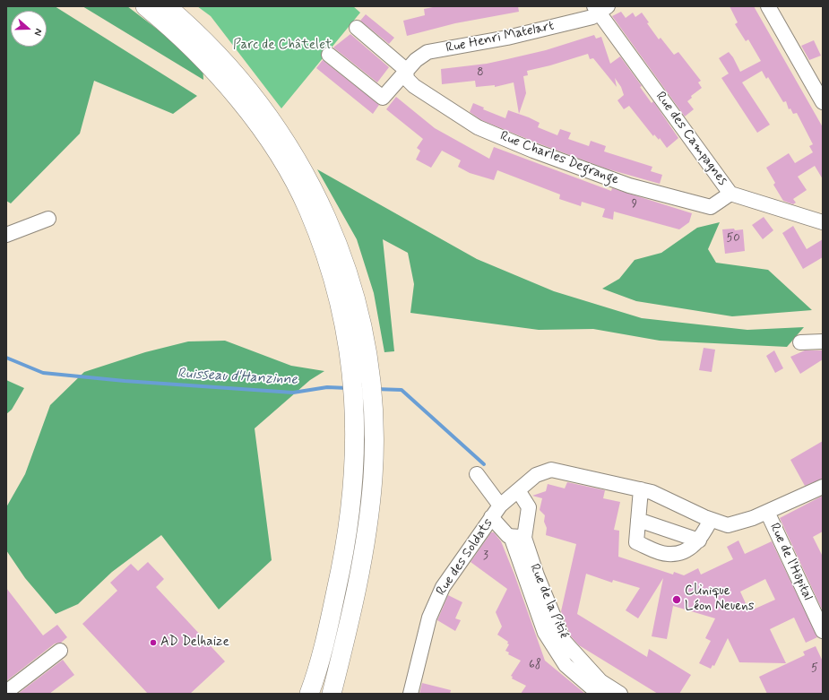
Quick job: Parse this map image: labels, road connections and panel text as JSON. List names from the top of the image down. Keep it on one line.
{"streets":{"street":["Rue Henri Matelart","Rue des Campagnes","Rue Charles Degrange","Rue des Soldats","Rue de l'Hôpital","Rue de la Pitié"]},"crossings":[["Rue Henri Matelart","Rue des Campagnes"],["Rue Henri Matelart","Rue Charles Degrange"],["Rue des Campagnes","Rue Charles Degrange"],["Rue des Soldats","Rue de l'Hôpital"],["Rue des Soldats","Rue de la Pitié"]],"water":["Ruisseau d'Hanzinne"],"parks":["Parc de Châtelet"],"places":["Clinique Léon Neuens","AD Delhaize"],"house_numbers":["8","9","50","3","68","5"],"north":"right"}
